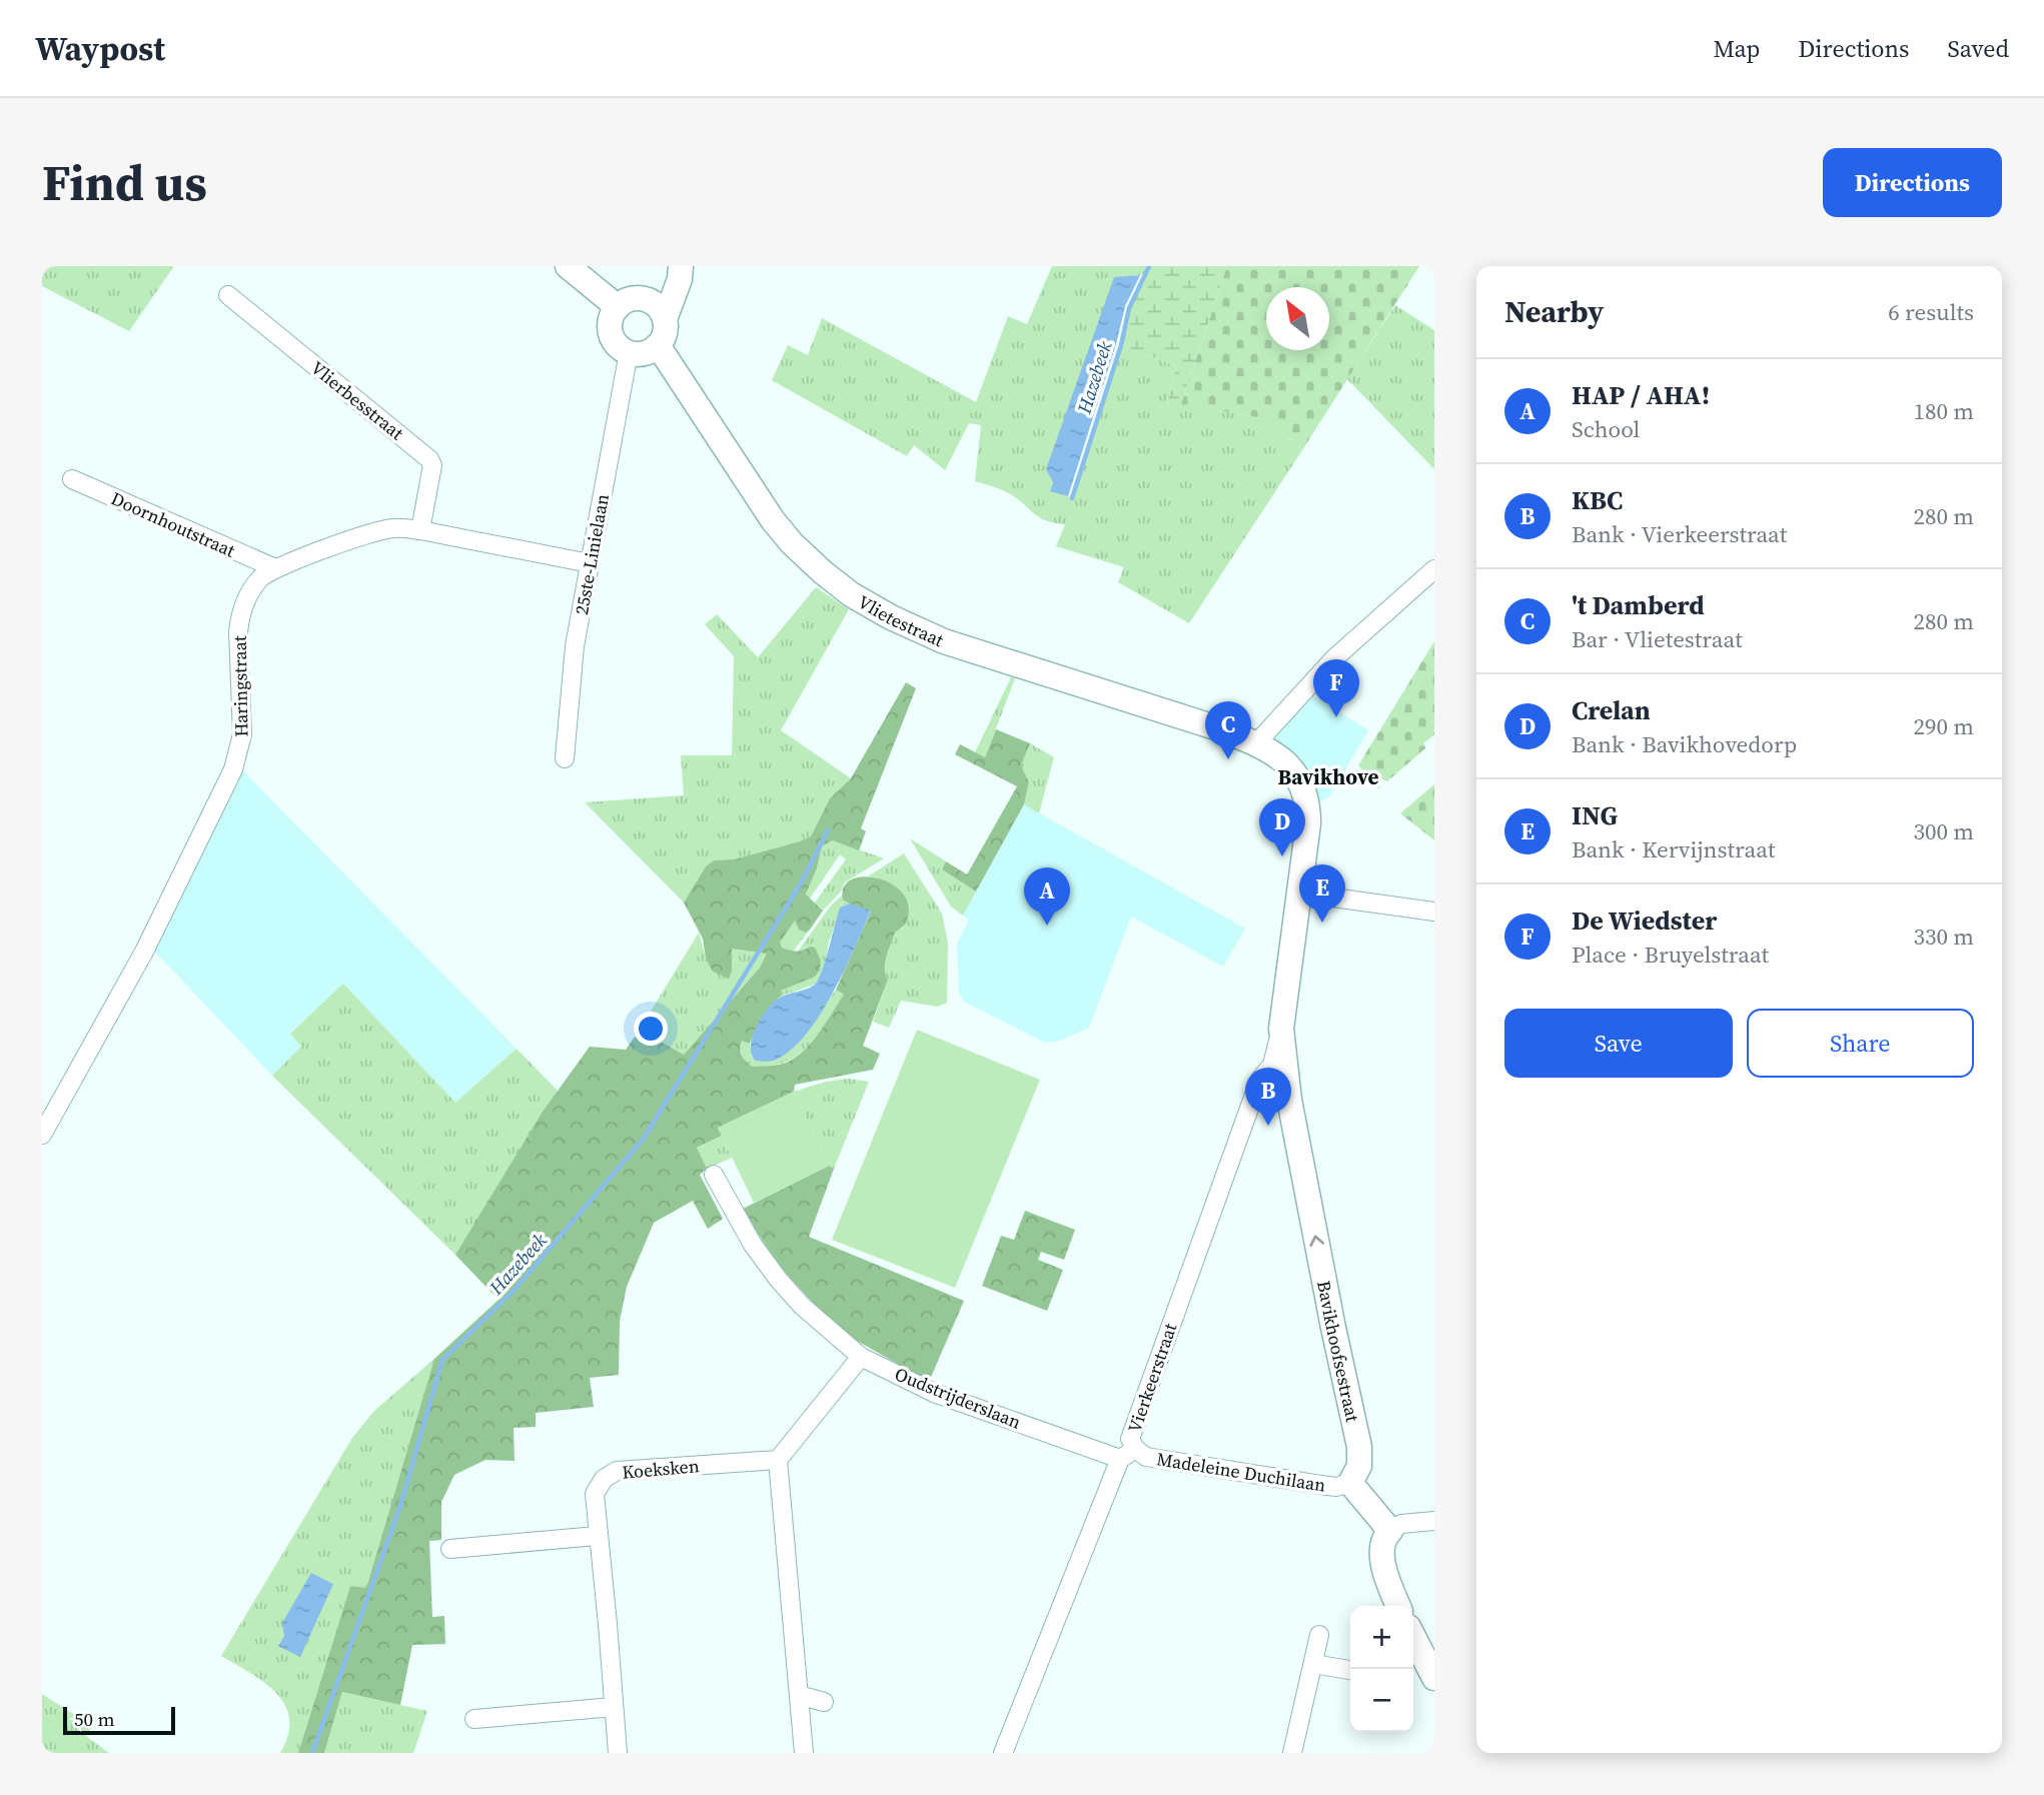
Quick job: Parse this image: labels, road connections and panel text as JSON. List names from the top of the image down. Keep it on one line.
{"streets":{"street":["Vlierbesstraat","Doornhoutstraat","25ste-Linielaan","Vlietestraat","Haringstraat","Bavikhoofsestraat","Vierkeerstraat","Oudstrijderslaan","Koeksken","Madeleine Duchilaan"]},"crossings":[["Vlierbesstraat","Haringstraat"],["Doornhoutstraat","Haringstraat"],["25ste-Linielaan","Vlietestraat"],["25ste-Linielaan","Haringstraat"],["Vlietestraat","Bavikhoofsestraat"],["Bavikhoofsestraat","Vierkeerstraat"],["Bavikhoofsestraat","Madeleine Duchilaan"],["Vierkeerstraat","Oudstrijderslaan"],["Vierkeerstraat","Madeleine Duchilaan"],["Oudstrijderslaan","Madeleine Duchilaan"]],"one_way":["Bavikhoofsestraat"],"districts":["Bavikhove"],"water":["Hazebeek"],"scale_bar":"50 m","north":"top left","page":{"header":"Waypost","nav":["Map","Directions","Saved"],"buttons":["Directions",["Save","Share"]],"title":"Find us","heading":["Nearby","6 results"],"list":[{"mark":"A","name":"HAP / AHA!","note":"School","value":"180 m"},{"mark":"B","name":"KBC","note":"Bank · Vierkeerstraat","value":"280 m"},{"mark":"C","name":"'t Damberd","note":"Bar · Vlietestraat","value":"280 m"},{"mark":"D","name":"Crelan","note":"Bank · Bavikhovedorp","value":"290 m"},{"mark":"E","name":"ING","note":"Bank · Kervijnstraat","value":"300 m"},{"mark":"F","name":"De Wiedster","note":"Place · Bruyelstraat","value":"330 m"}],"pins":["F","C","D","E","A","B"],"map_buttons":["+","−"],"scale":"50 m"}}
